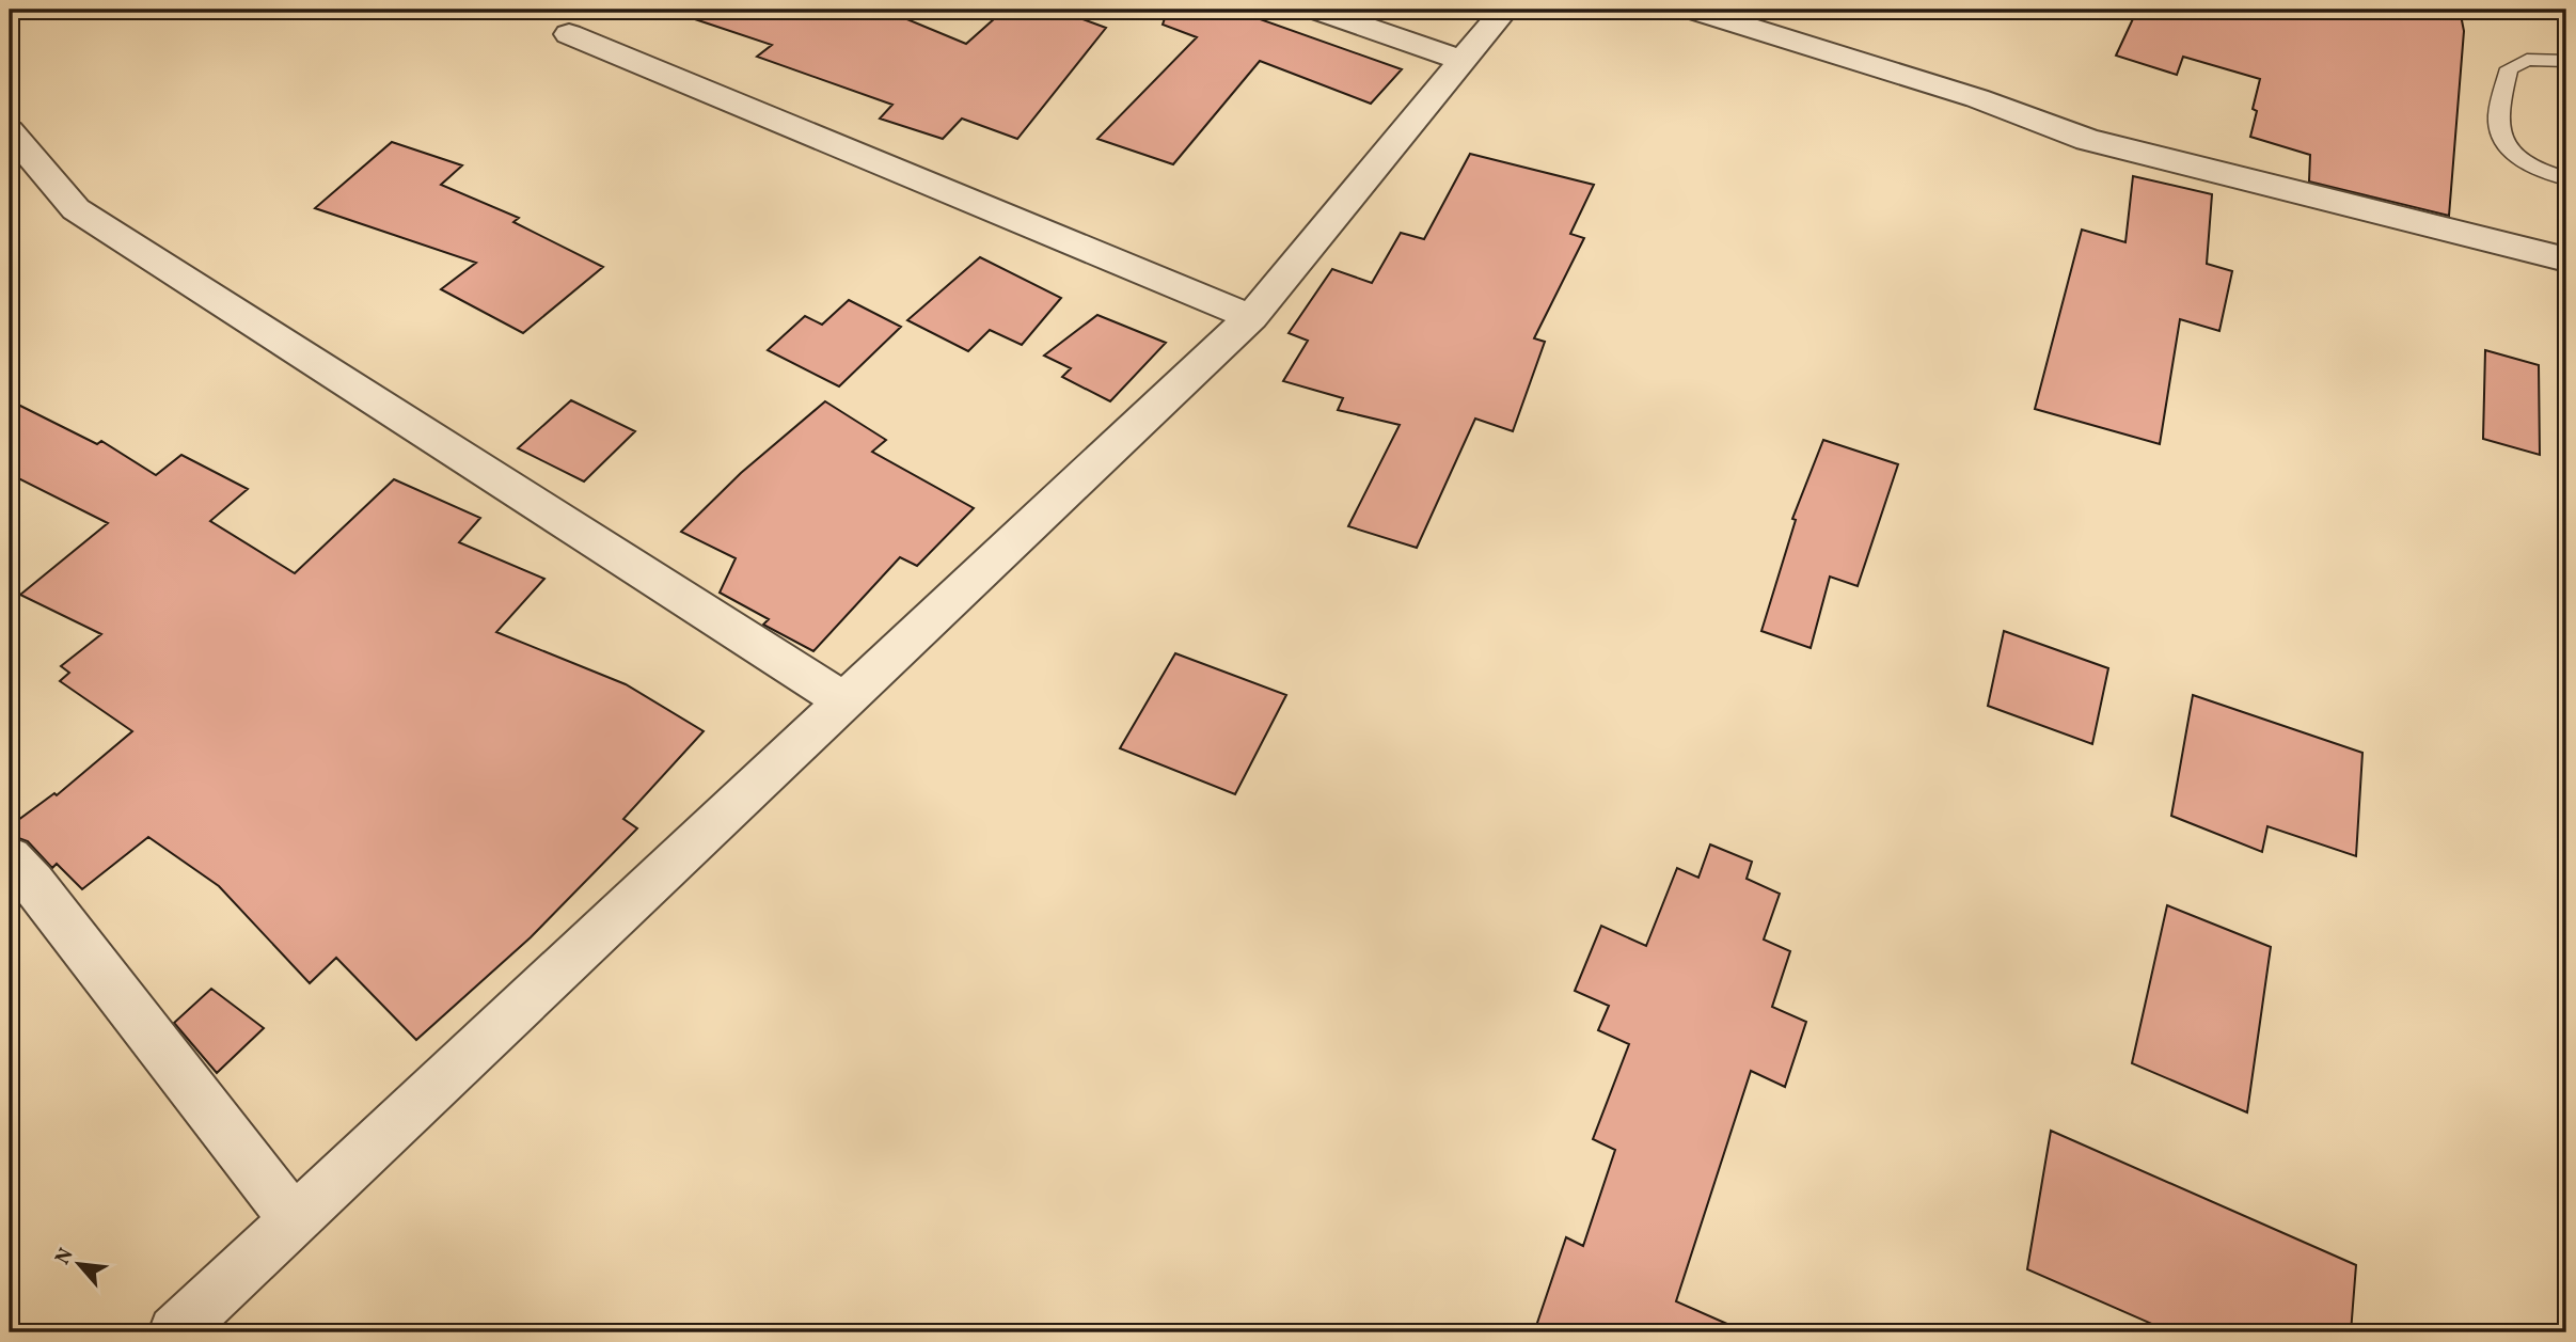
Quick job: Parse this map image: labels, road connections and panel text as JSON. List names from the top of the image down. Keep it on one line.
{"north":"top left"}
